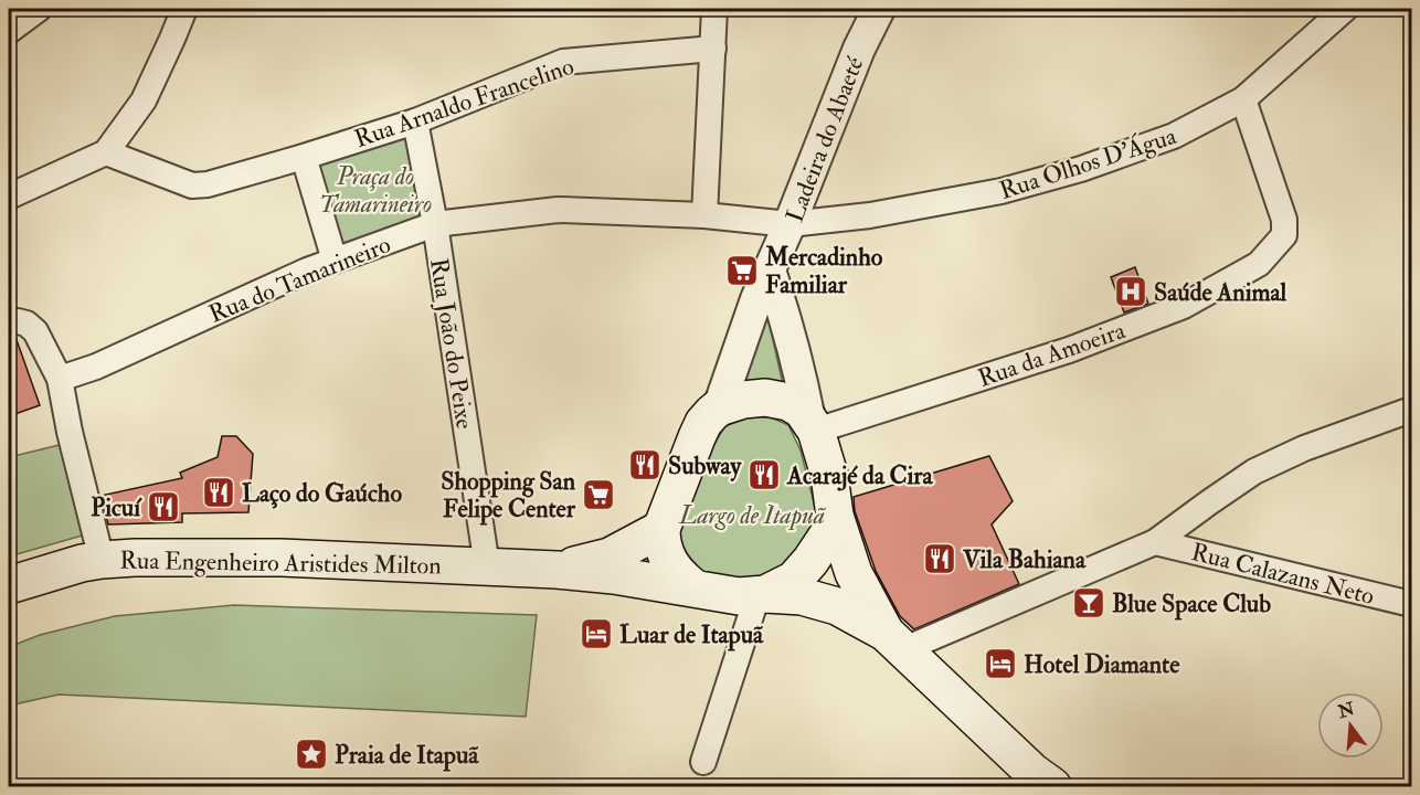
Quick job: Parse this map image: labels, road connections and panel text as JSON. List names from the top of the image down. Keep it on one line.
{"streets":{"main road":["Rua Engenheiro Aristides Milton"],"street":["Rua Arnaldo Francelino","Ladeira do Abaeté","Rua Olhos D'Água","Rua do Tamarineiro","Rua João do Peixe","Rua da Amoeira","Rua Calazans Neto"]},"crossings":[["Rua Arnaldo Francelino","Rua João do Peixe"],["Ladeira do Abaeté","Rua Olhos D'Água"],["Ladeira do Abaeté","Rua do Tamarineiro"],["Ladeira do Abaeté","Rua da Amoeira"],["Ladeira do Abaeté","Rua Engenheiro Aristides Milton"],["Rua Olhos D'Água","Rua do Tamarineiro"],["Rua Olhos D'Água","Rua da Amoeira"],["Rua do Tamarineiro","Rua João do Peixe"],["Rua João do Peixe","Rua Engenheiro Aristides Milton"],["Rua da Amoeira","Rua Engenheiro Aristides Milton"]],"parks":["Praça do Tamarineiro","Largo de Itapuã"],"places":{"supermarket":["Mercadinho Familiar","Shopping San Felipe Center"],"hospital":["Saúde Animal"],"restaurant":["Subway","Acarajé da Cira","Laço do Gaúcho","Picuí","Vila Bahiana"],"bar":["Blue Space Club"],"hotel":["Luar de Itapuã","Hotel Diamante"],"place":["Praia de Itapuã"]},"north":"top"}
